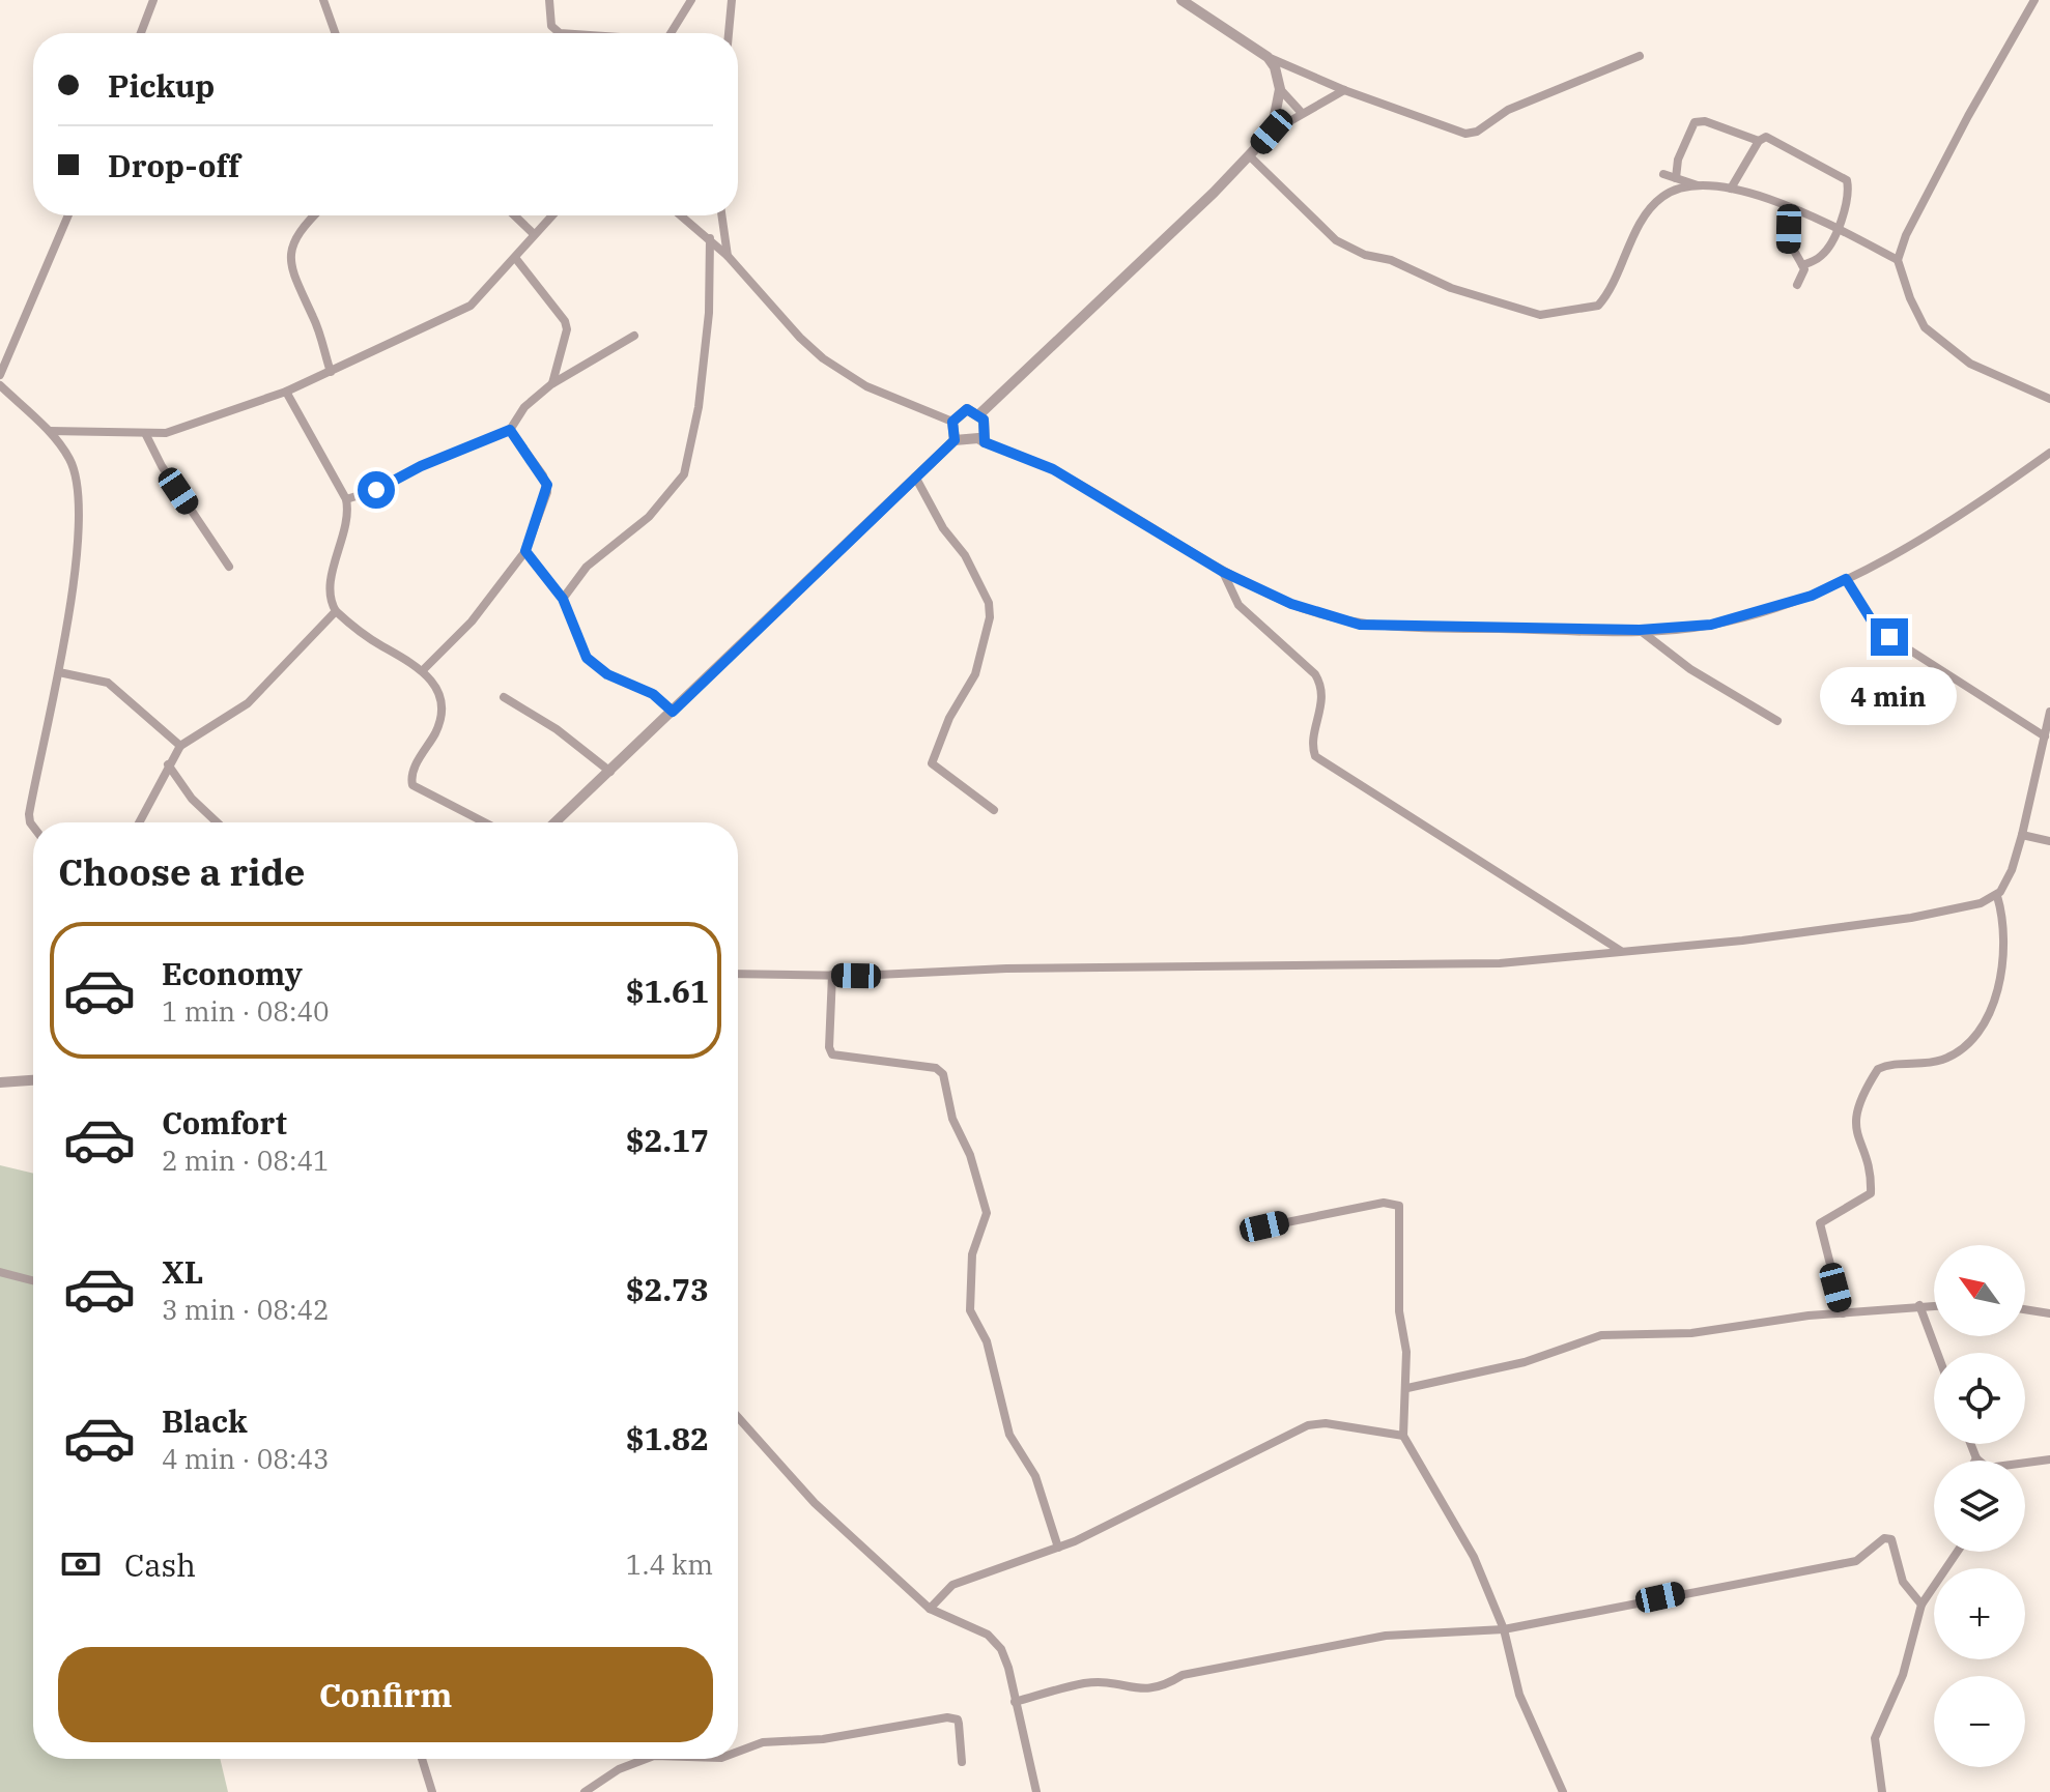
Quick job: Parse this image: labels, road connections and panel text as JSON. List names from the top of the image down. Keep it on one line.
{"north":"top left","page":{"banner":["Pickup","Drop-off"],"bubble":"4 min","heading":"Choose a ride","list":[{"name":"Economy","note":"1 min · 08:40","value":"$1.61"},{"name":"Comfort","note":"2 min · 08:41","value":"$2.17"},{"name":"XL","note":"3 min · 08:42","value":"$2.73"},{"name":"Black","note":"4 min · 08:43","value":"$1.82"}],"map_buttons":["+","−"],"pay":["Cash","1.4 km"],"buttons":"Confirm"}}
